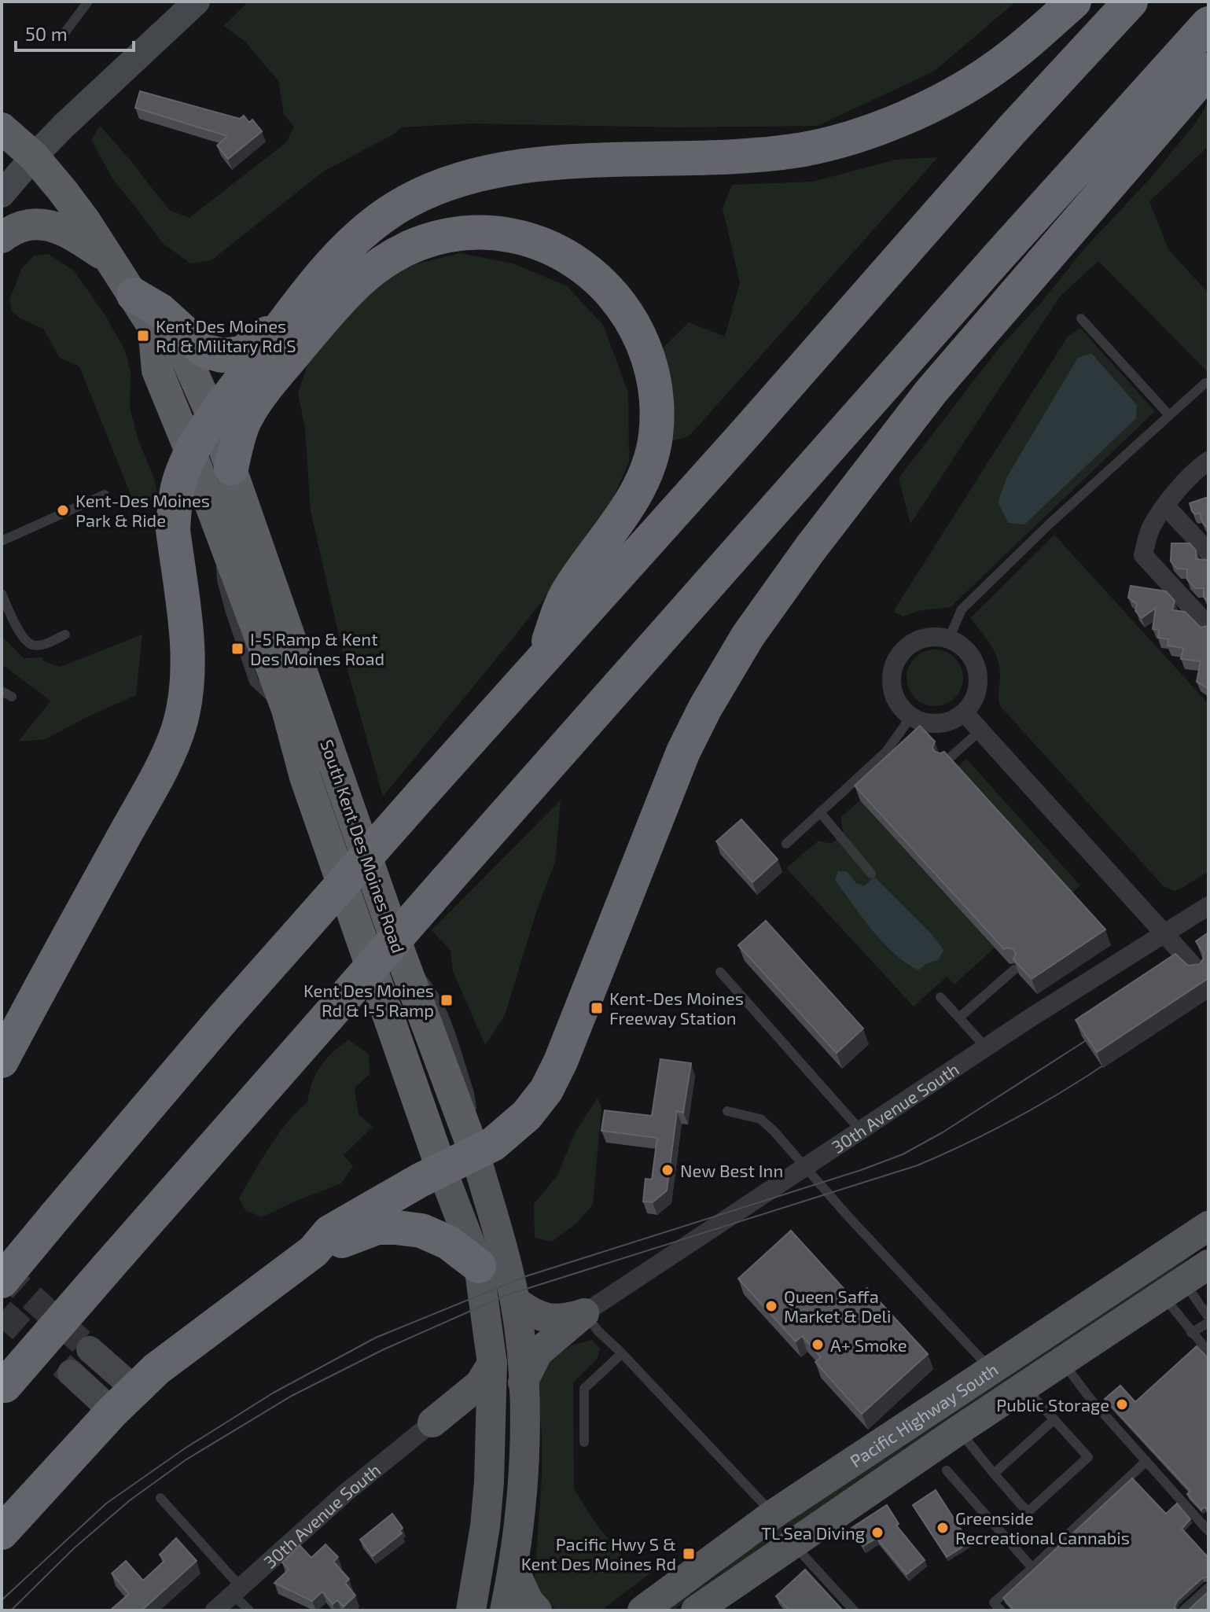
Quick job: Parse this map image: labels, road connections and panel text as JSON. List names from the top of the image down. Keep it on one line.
{"streets":{"highway":["South Kent Des Moines Road"],"main road":["Pacific Highway South"],"street":["30th Avenue South"]},"places":{"transit":["Kent Des Moines Rd & Military Rd S","I-5 Ramp & Kent Des Moines Road","Kent Des Moines Rd & I-5 Ramp","Kent-Des Moines Freeway Station","Pacific Hwy S & Kent Des Moines Rd"],"other":["Kent-Des Moines Park & Ride","New Best Inn","Queen Saffa Market & Deli","A+ Smoke","Public Storage","Greenside Recreational Cannabis","TL Sea Diving"]},"scale_bar":"50 m"}
